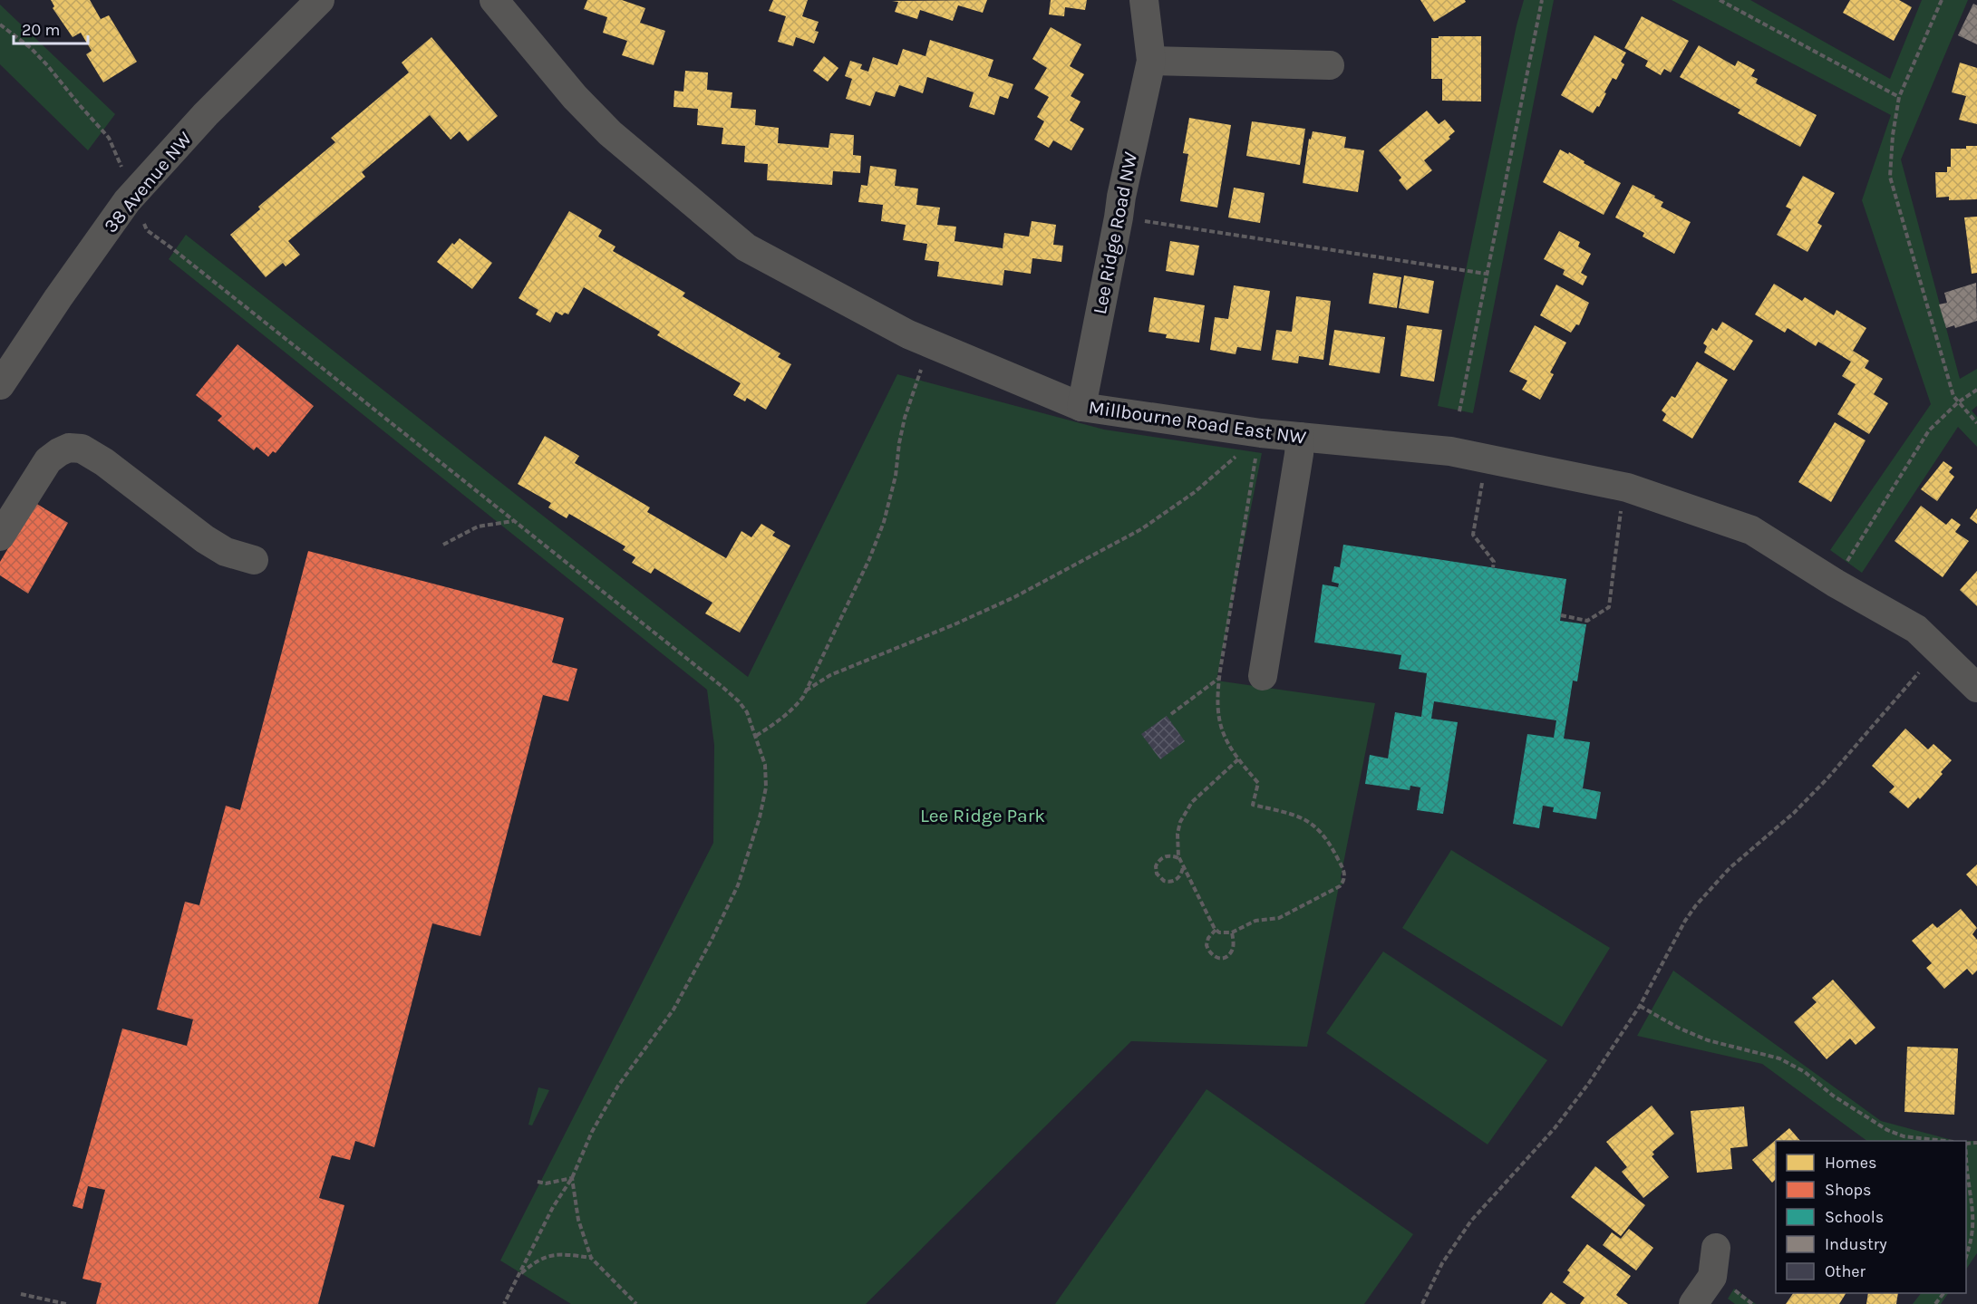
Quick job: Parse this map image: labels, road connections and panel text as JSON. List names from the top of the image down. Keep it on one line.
{"streets":{"street":["38 Avenue NW","Lee Ridge Road NW","Millbourne Road East NW"]},"crossings":[["Lee Ridge Road NW","Millbourne Road East NW"]],"parks":["Lee Ridge Park"],"legend":["Homes","Shops","Schools","Industry","Other"],"scale_bar":"20 m"}
